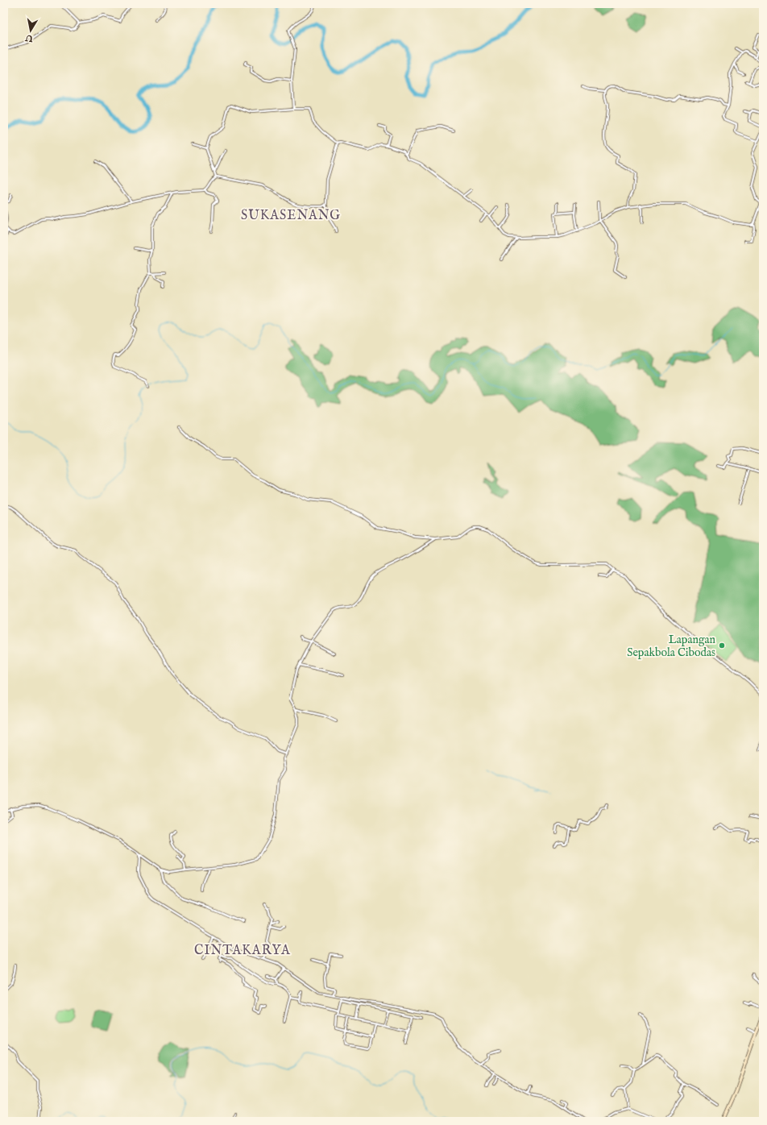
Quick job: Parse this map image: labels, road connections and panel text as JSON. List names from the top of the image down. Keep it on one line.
{"districts":["SUKASENANG","CINTAKARYA"],"places":["Lapangan Sepakbola Cibodas"],"north":"bottom"}
